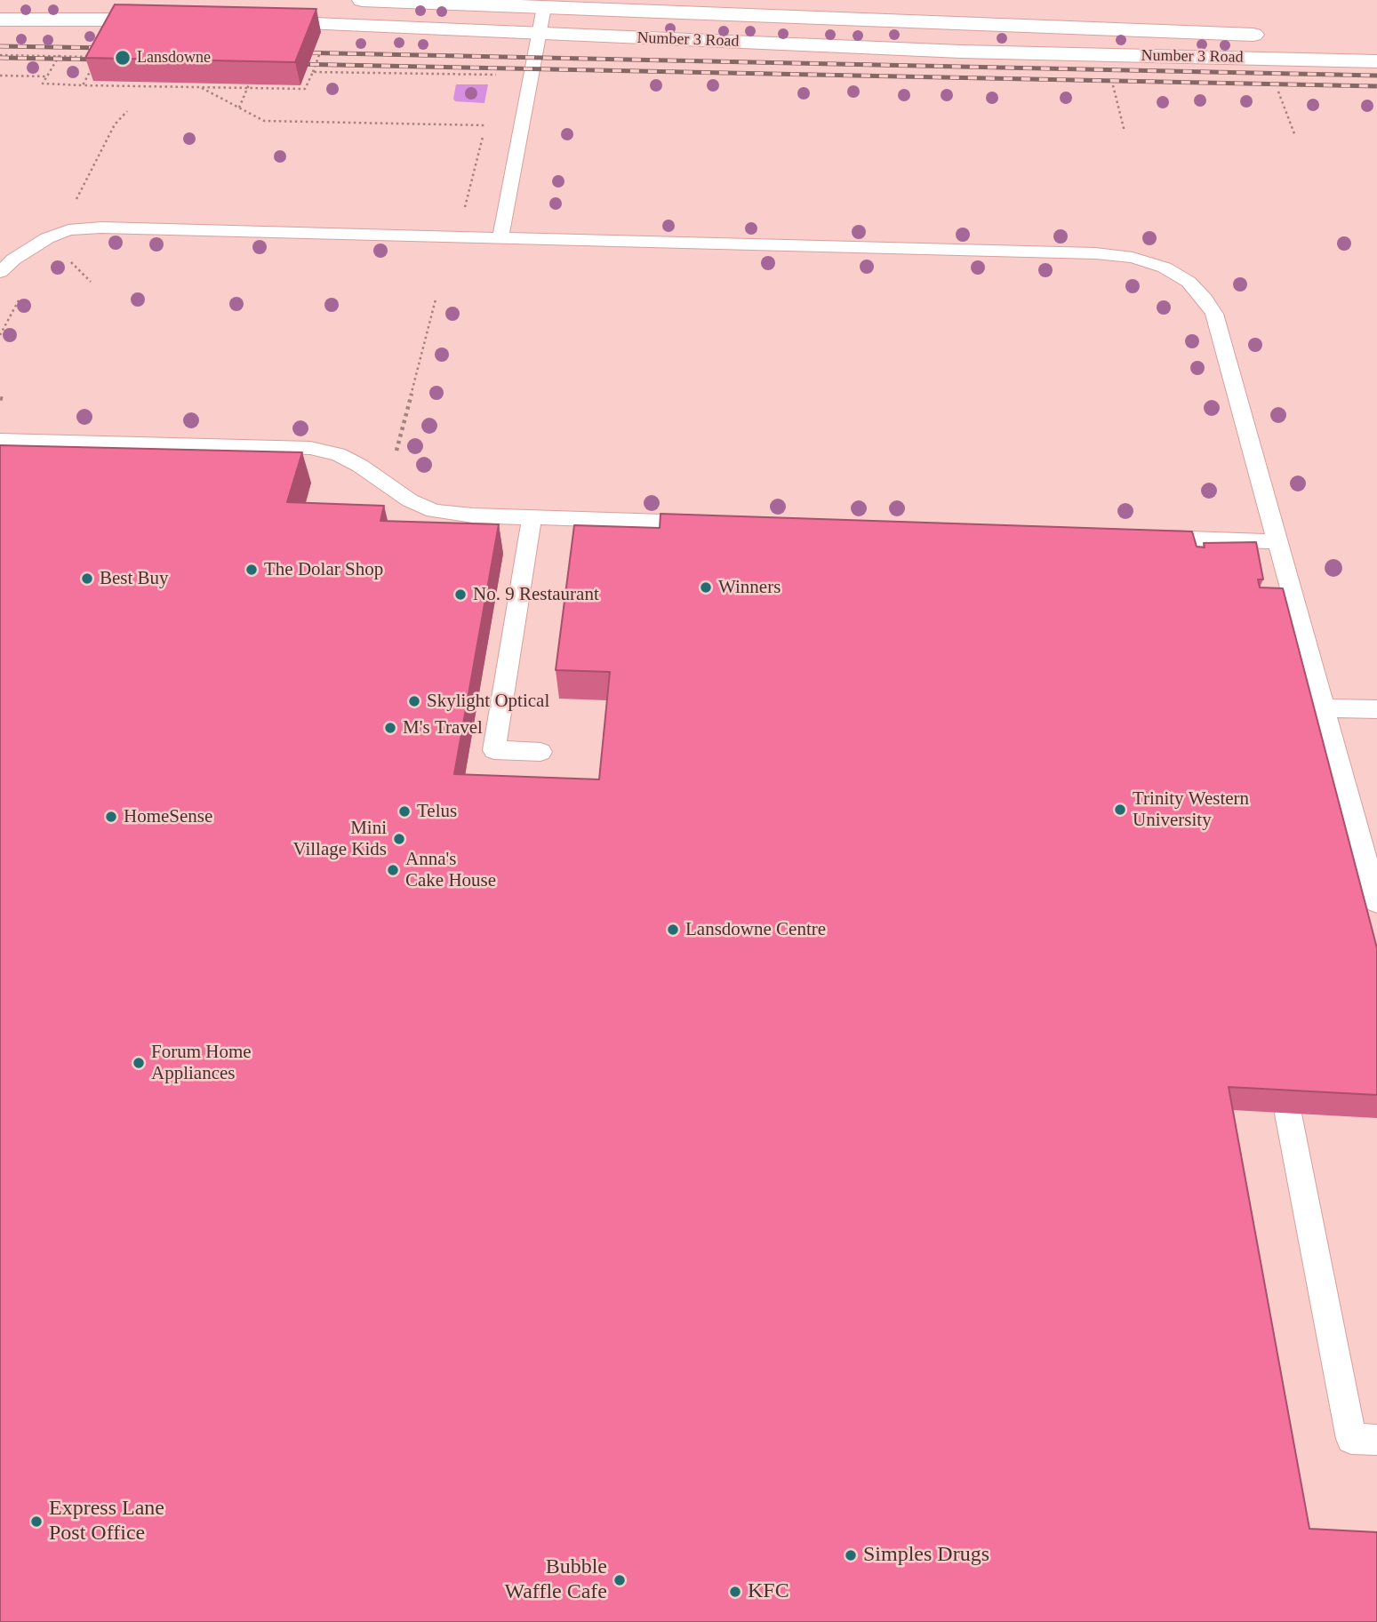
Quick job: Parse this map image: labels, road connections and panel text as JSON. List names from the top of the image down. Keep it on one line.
{"streets":{"main road":["Number 3 Road"]},"places":["Lansdowne","The Dolar Shop","Best Buy","Winners","No. 9 Restaurant","Skylight Optical","M's Travel","Trinity Western University","Telus","HomeSense","Mini Village Kids","Anna's Cake House","Lansdowne Centre","Forum Home Appliances","Express Lane Post Office","Simples Drugs","Bubble Waffle Cafe","KFC"]}
